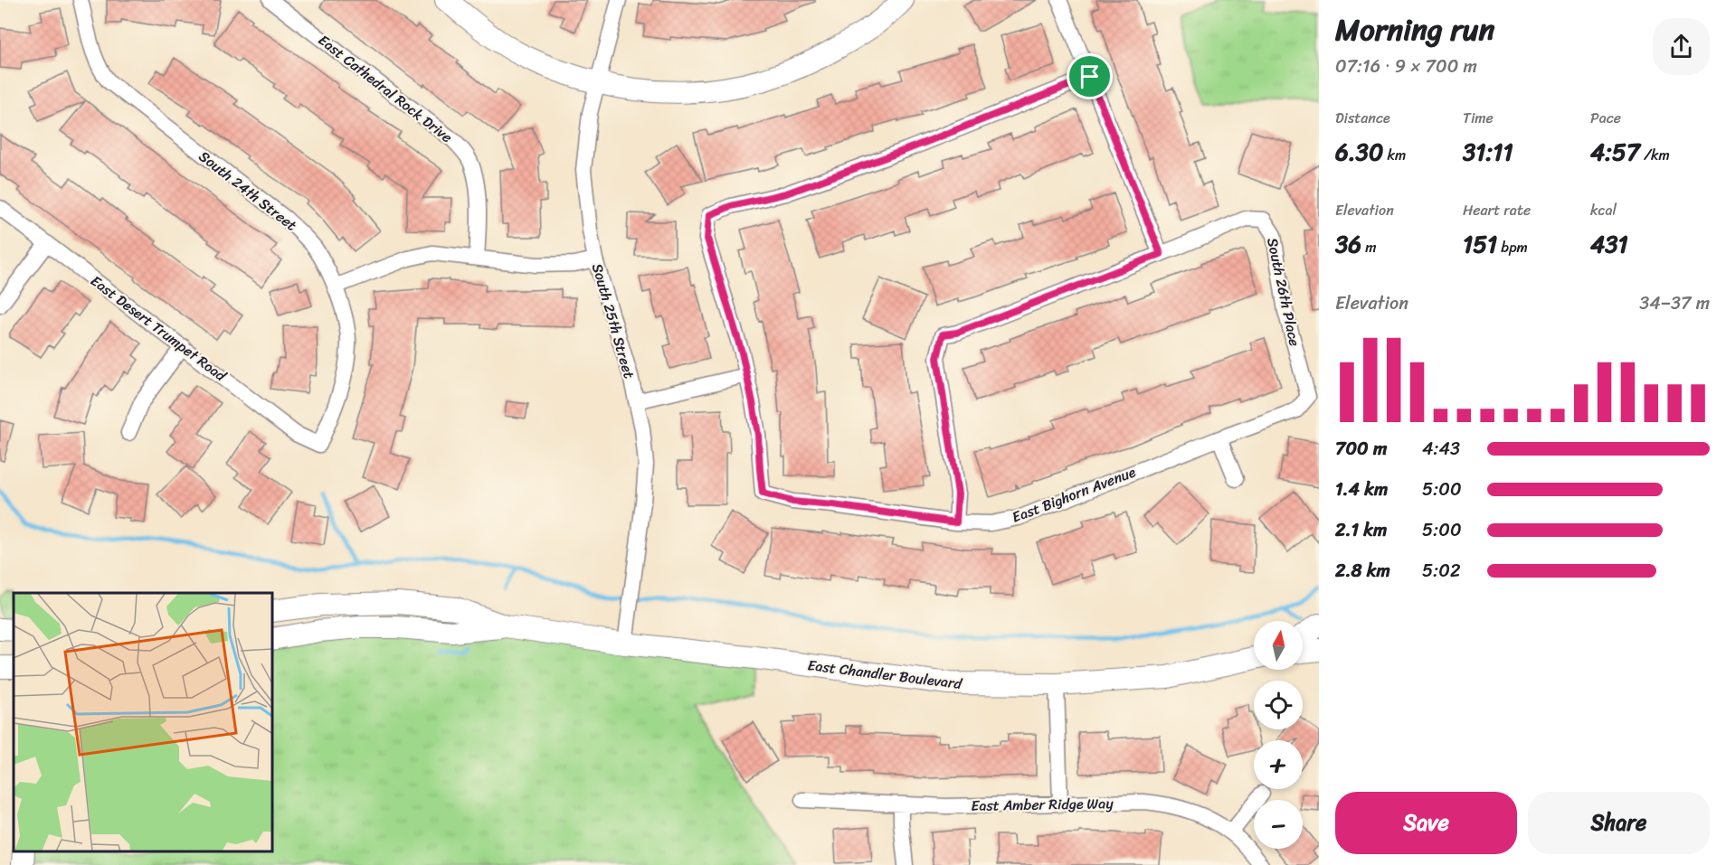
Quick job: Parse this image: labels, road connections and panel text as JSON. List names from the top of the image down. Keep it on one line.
{"streets":{"main road":["East Chandler Boulevard"],"street":["East Cathedral Rock Drive","South 24th Street","South 26th Place","South 25th Street","East Desert Trumpet Road","East Bighorn Avenue","East Amber Ridge Way"]},"crossings":[["South 24th Street","East Desert Trumpet Road"],["South 26th Place","East Bighorn Avenue"],["South 25th Street","East Chandler Boulevard"]],"north":"top","page":{"heading":["Morning run","07:16 · 9 × 700 m"],"stats":[["Distance","6.30 km"],["Time","31:11"],["Pace","4:57 /km"],["Elevation","36 m"],["Heart rate","151 bpm"],["kcal","431"]],"chart":["Elevation","34–37 m"],"list":[{"name":"700 m","note":"4:43"},{"name":"1.4 km","note":"5:00"},{"name":"2.1 km","note":"5:00"},{"name":"2.8 km","note":"5:02"}],"map_buttons":["+","−"],"buttons":["Save","Share"]}}
